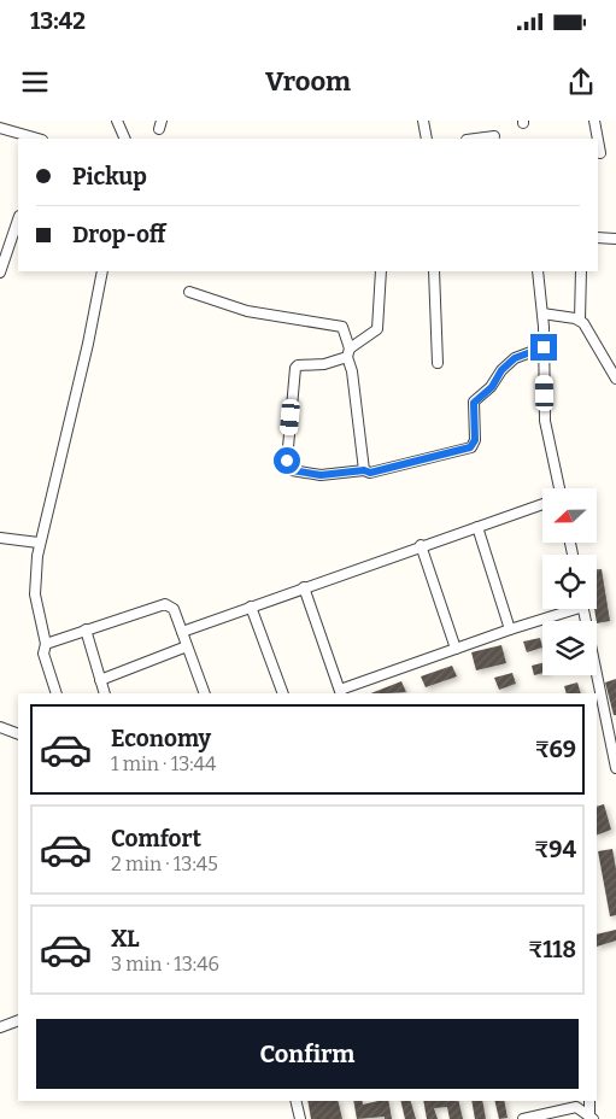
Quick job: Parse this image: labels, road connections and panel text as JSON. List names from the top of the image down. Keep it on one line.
{"north":"left","page":{"status":"13:42","header":"Vroom","banner":["Pickup","Drop-off"],"list":[{"name":"Economy","note":"1 min · 13:44","value":"₹69"},{"name":"Comfort","note":"2 min · 13:45","value":"₹94"},{"name":"XL","note":"3 min · 13:46","value":"₹118"}],"buttons":"Confirm"}}
